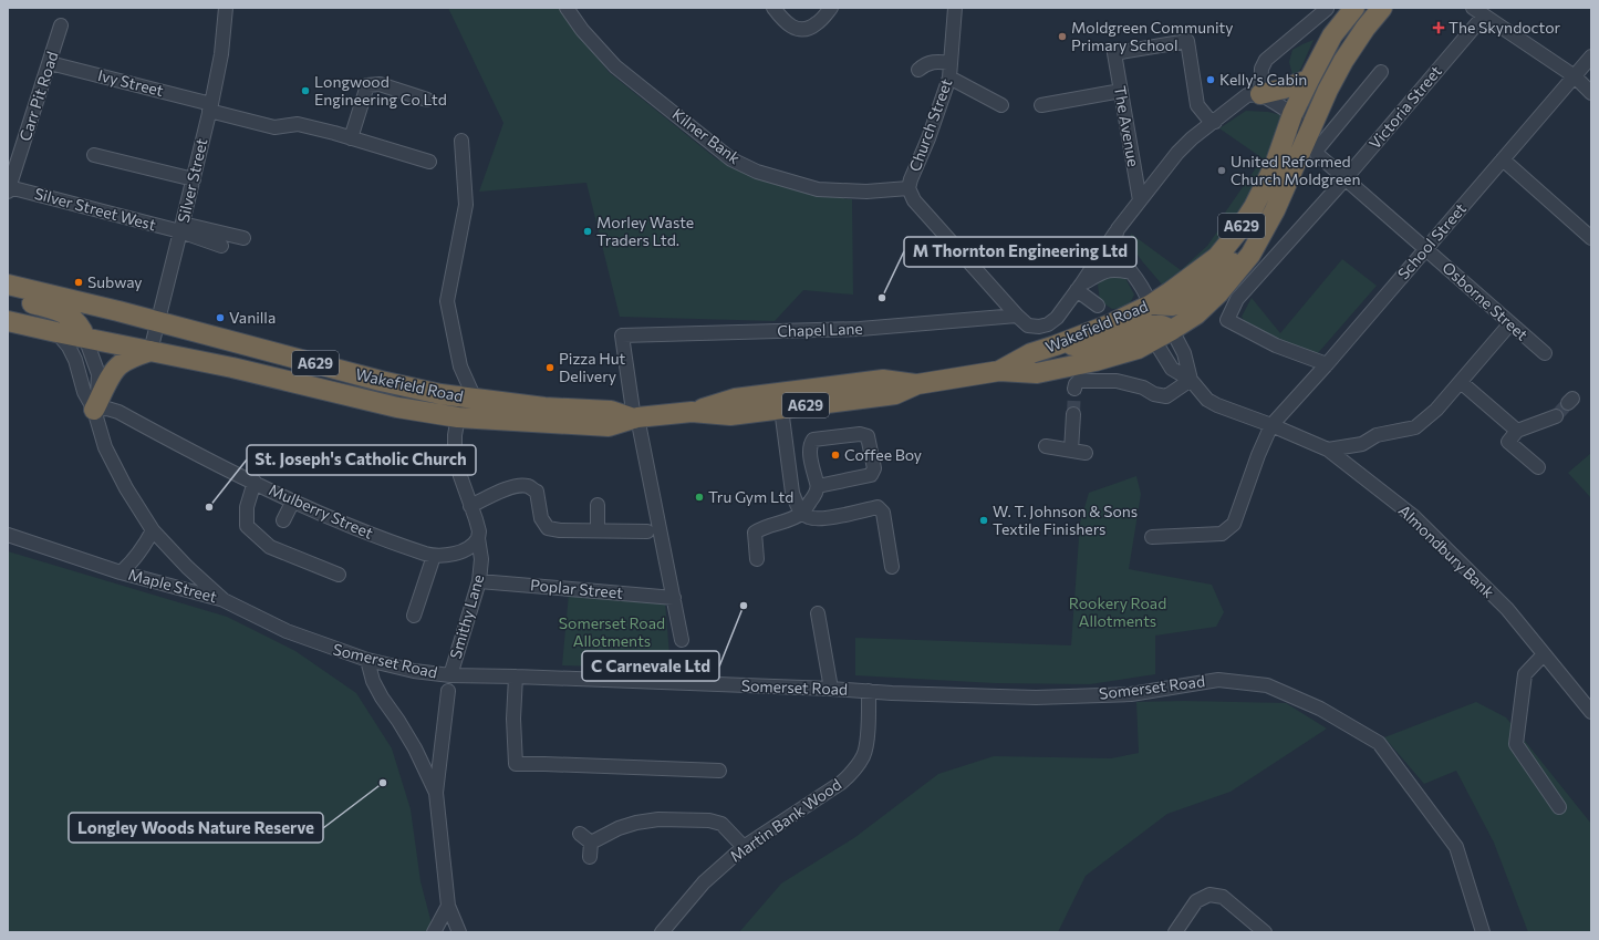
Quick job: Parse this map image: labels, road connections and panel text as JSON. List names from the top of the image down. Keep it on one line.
{"streets":{"highway":["A629","Wakefield Road"],"street":["Ivy Street","Carr Pit Road","Victoria Street","Church Street","The Avenue","Kilner Bank","Silver Street","Silver Street West","School Street","Osborne Street","Chapel Lane","Mulberry Street","Almondbury Bank","Maple Street","Poplar Street","Smithy Lane","Somerset Road","Martin Bank Wood"]},"crossings":[["Ivy Street","Carr Pit Road"],["Ivy Street","Silver Street"],["Carr Pit Road","Silver Street West"],["Victoria Street","School Street"],["Victoria Street","Osborne Street"],["Church Street","Kilner Bank"],["Silver Street","Silver Street West"],["Silver Street","Wakefield Road"],["School Street","Osborne Street"],["School Street","Almondbury Bank"],["Osborne Street","Wakefield Road"],["Wakefield Road","Chapel Lane"],["Wakefield Road","Almondbury Bank"],["Wakefield Road","Smithy Lane"],["Wakefield Road","Somerset Road"],["Mulberry Street","Smithy Lane"],["Mulberry Street","Somerset Road"],["Maple Street","Somerset Road"],["Poplar Street","Smithy Lane"],["Smithy Lane","Somerset Road"],["Somerset Road","Martin Bank Wood"]],"parks":["Rookery Road Allotments","Somerset Road Allotments"],"places":{"health":["The Skyndoctor"],"other":["Moldgreen Community Primary School","Kelly's Cabin","Longwood Engineering Co Ltd","United Reformed Church Moldgreen","Morley Waste Traders Ltd.","Subway","M Thornton Engineering Ltd","Vanilla","Pizza Hut Delivery","Coffee Boy","Tru Gym Ltd","St. Joseph's Catholic Church","W. T. Johnson & Sons Textile Finishers","C Carnevale Ltd","Longley Woods Nature Reserve"]}}
